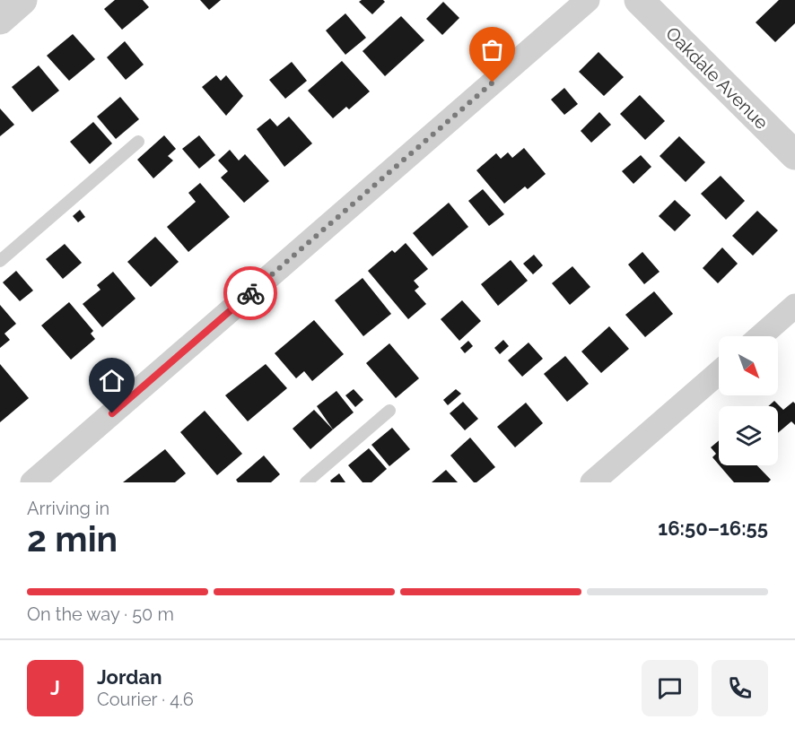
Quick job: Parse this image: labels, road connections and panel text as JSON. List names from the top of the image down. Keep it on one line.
{"streets":{"street":["Oakdale Avenue"]},"north":"bottom right","page":{"heading":["2 min","Arriving in","16:50–16:55"],"panel":["Jordan","Courier · 4.6"],"bar":"On the way · 50 m","round":"J"}}
